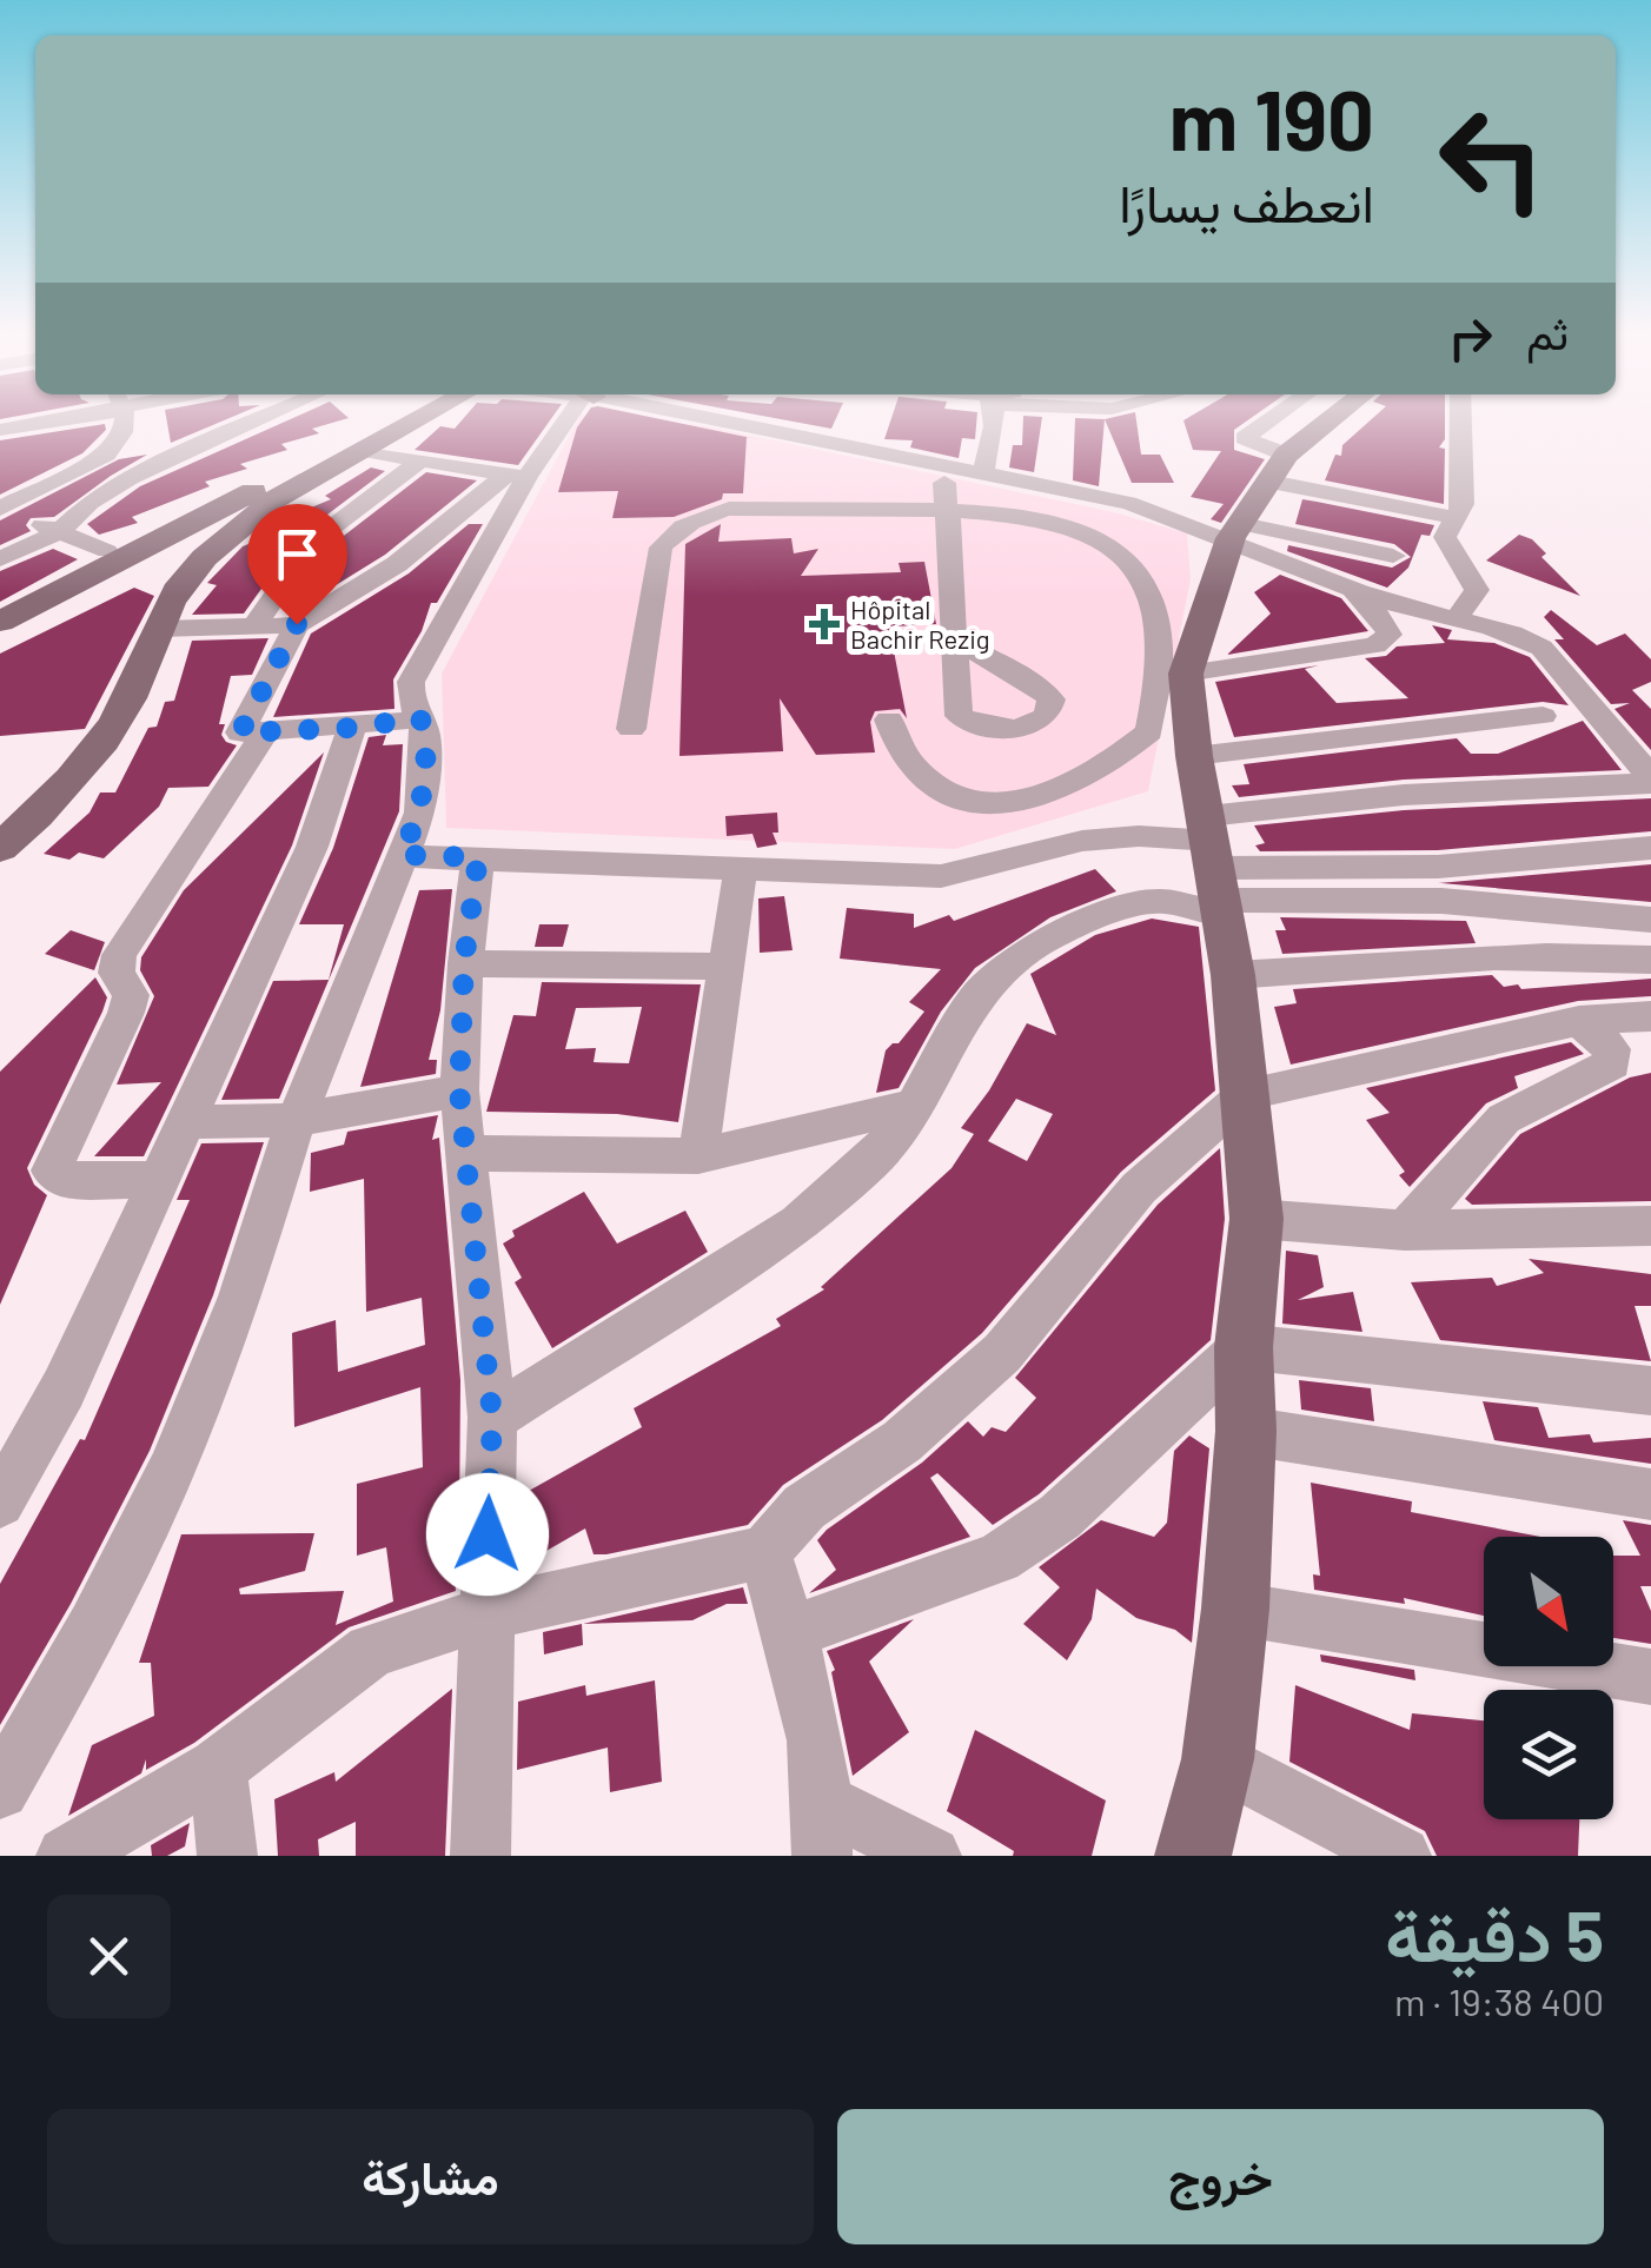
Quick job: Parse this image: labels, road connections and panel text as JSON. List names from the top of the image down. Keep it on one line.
{"places":{"health":["Hôpital Bachir Rezig"]},"north":"bottom right","page":{"turn":["190 m","انعطف يسارًا"],"then":"ثم","heading":["5 دقيقة","400 m · 19:38"],"buttons":["خروج","مشاركة"]}}
